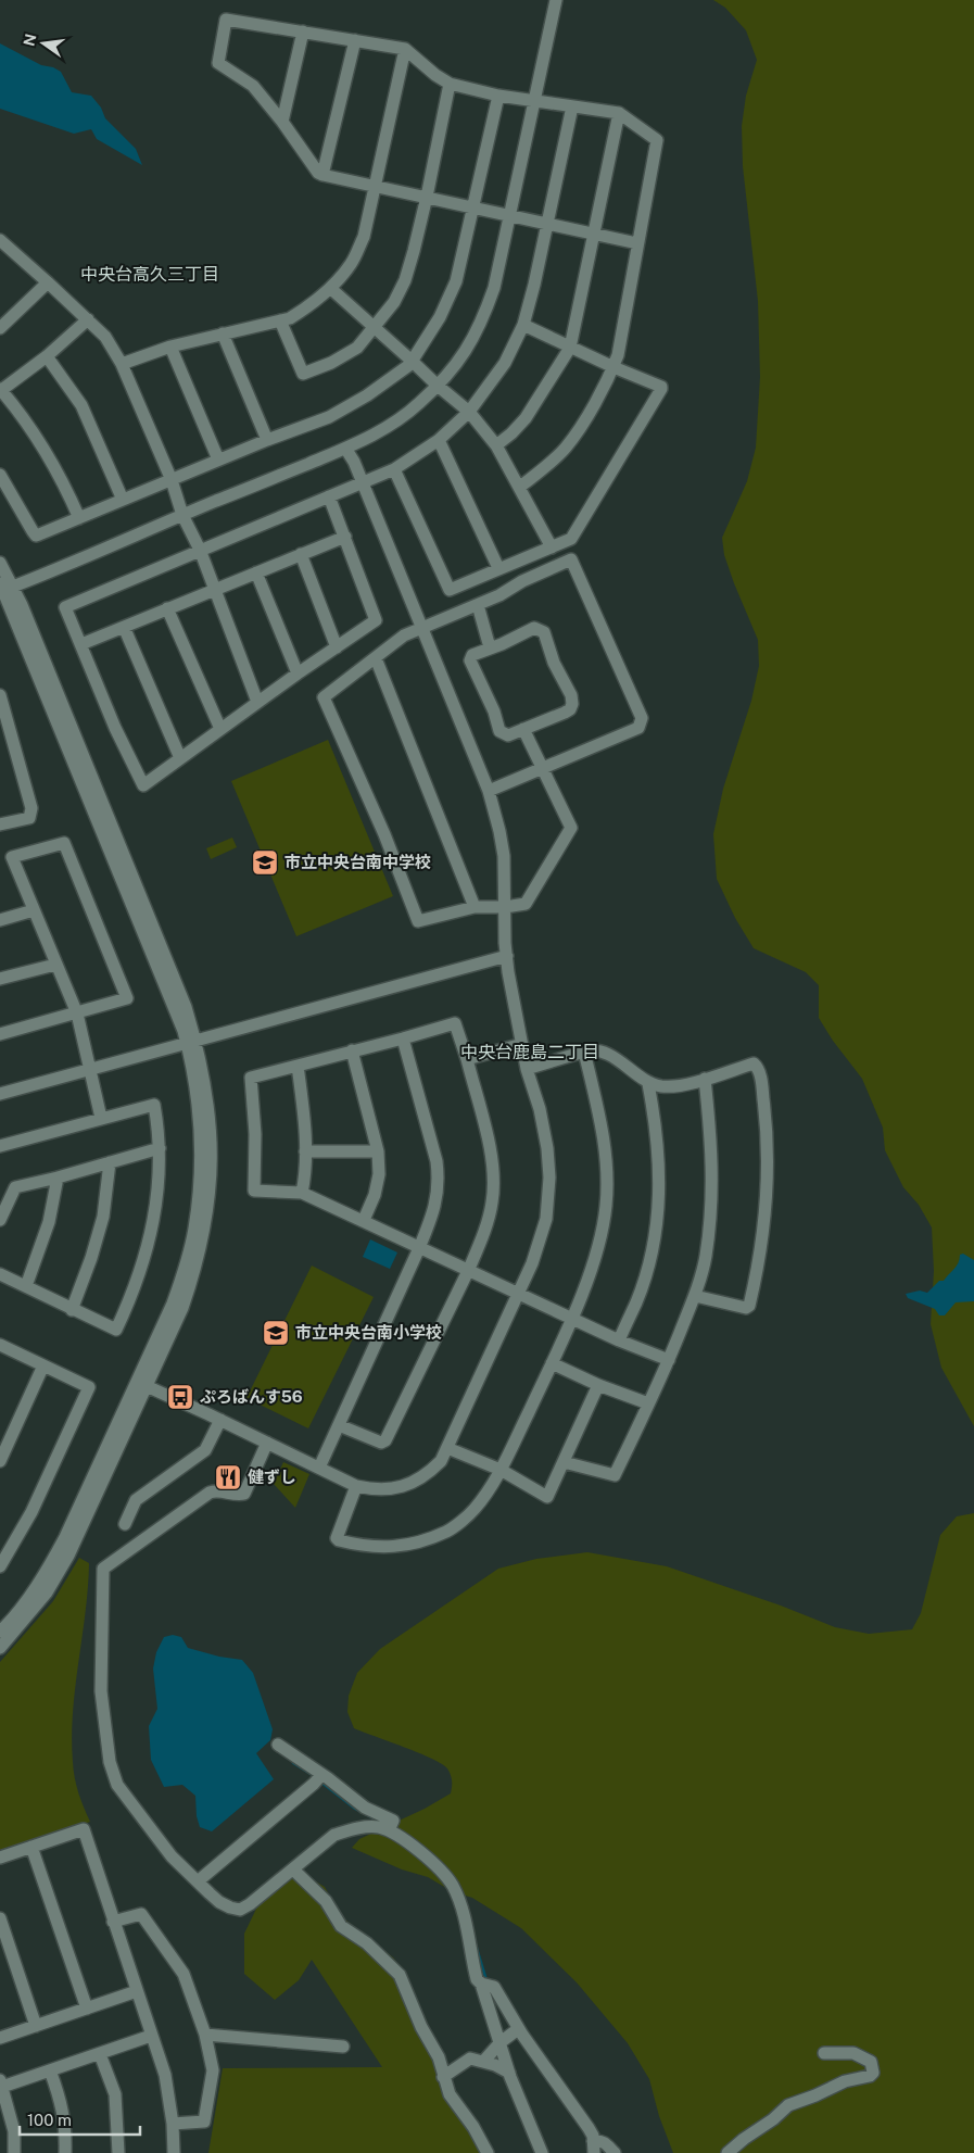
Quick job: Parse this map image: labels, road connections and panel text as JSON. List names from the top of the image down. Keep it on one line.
{"districts":["中央台高久三丁目","中央台鹿島二丁目"],"places":{"school or university":["市立中央台南中学校","市立中央台南小学校"],"bus stop":["ぷろばんす56"],"restaurant":["健ずし"]},"scale_bar":"100 m","north":"left"}
